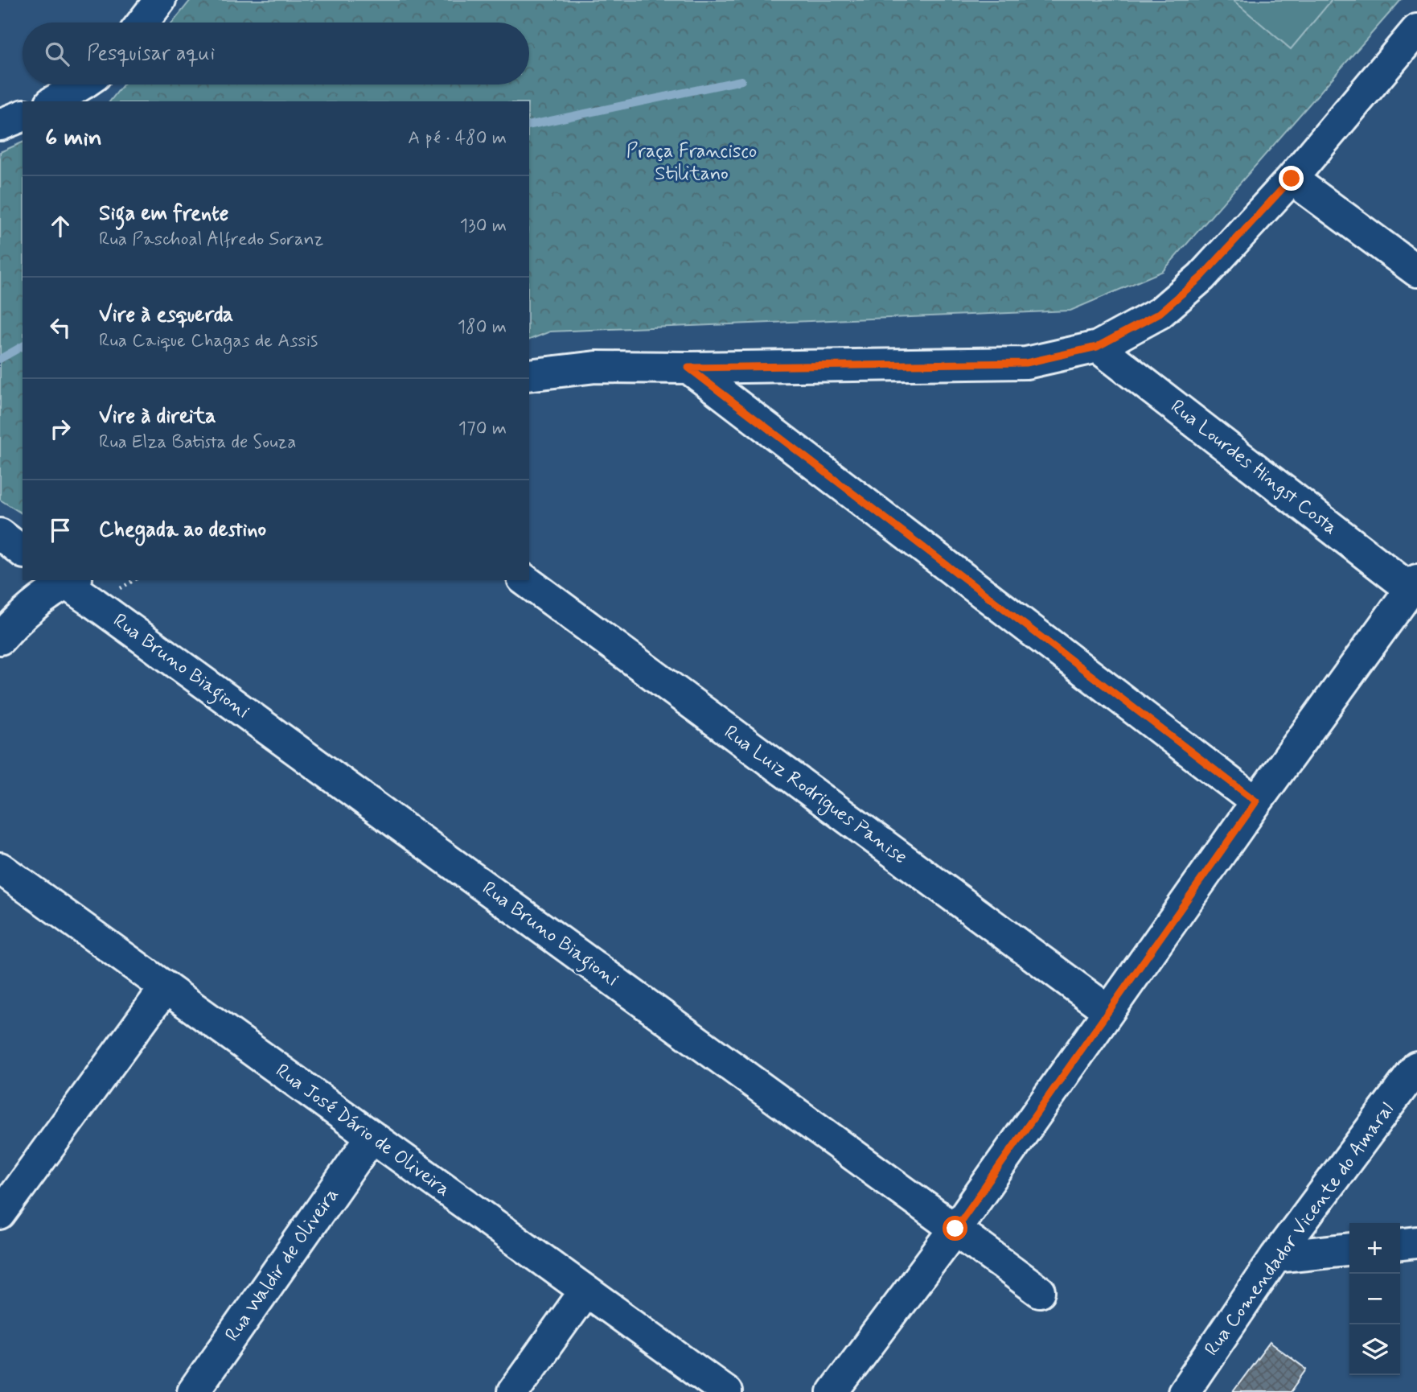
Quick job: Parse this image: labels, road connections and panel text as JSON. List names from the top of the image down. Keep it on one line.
{"streets":{"street":["Rua Lourdes Hingst Costa","Rua Bruno Biagioni","Rua Luiz Rodrigues Panise","Rua José Dário de Oliveira","Rua Comendador Vicente do Amaral","Rua Waldir de Oliveira"]},"crossings":[["Rua José Dário de Oliveira","Rua Waldir de Oliveira"]],"parks":["Praça Francisco Stilitano"],"page":{"search":"Pesquisar aqui","heading":["6 min","A pé · 480 m"],"list":[["Siga em frente","Rua Paschoal Alfredo Soranz","130 m"],["Vire à esquerda","Rua Caique Chagas de Assis","180 m"],["Vire à direita","Rua Elza Batista de Souza","170 m"],"Chegada ao destino"],"map_buttons":["+","−"]}}
